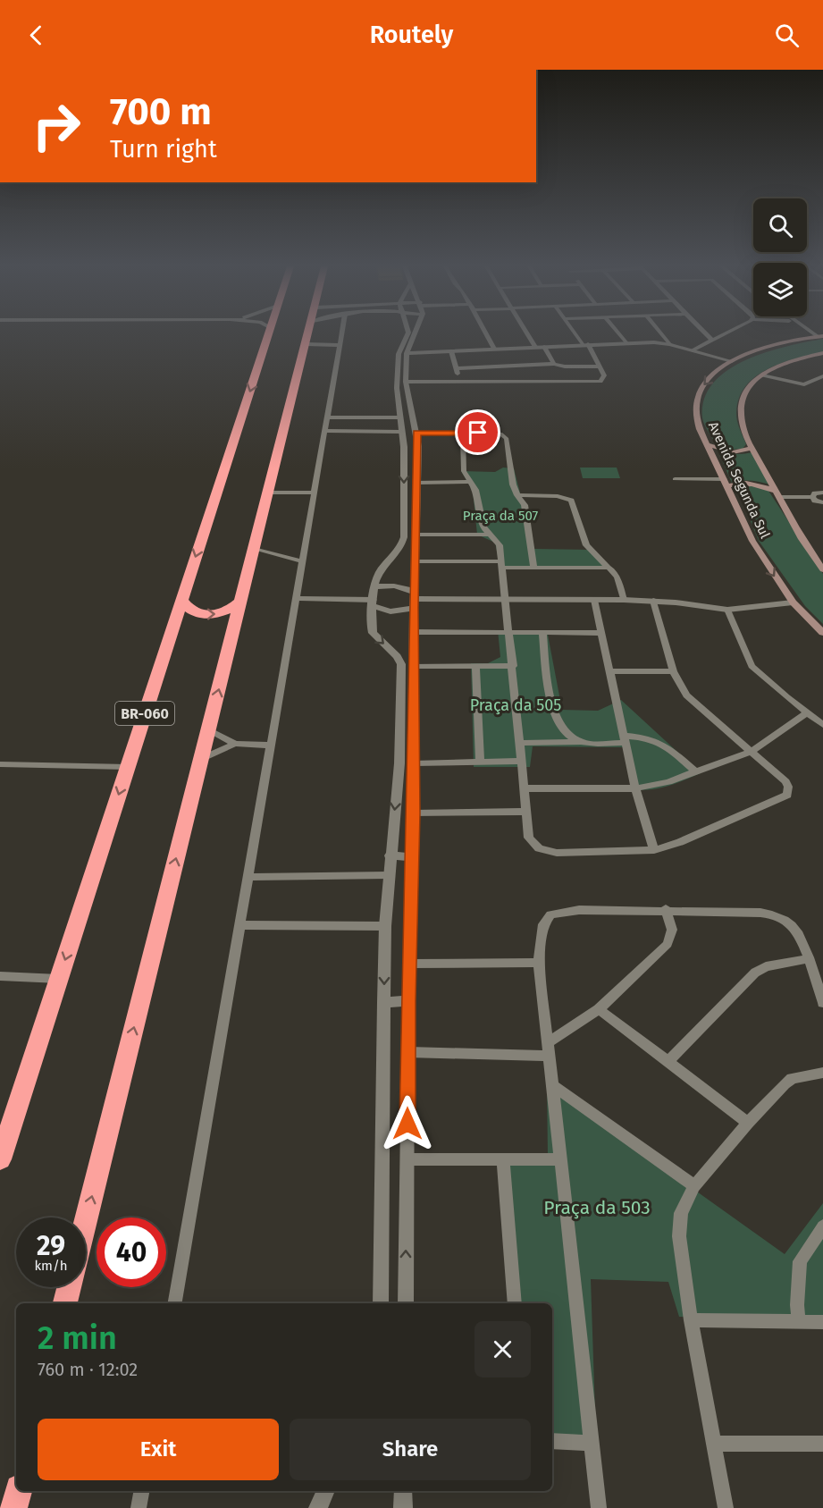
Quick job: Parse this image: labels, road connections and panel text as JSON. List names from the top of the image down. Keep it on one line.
{"streets":{"highway":["BR-060"],"main road":["Avenida Segunda Sul"]},"parks":["Praça da 507","Praça da 505","Praça da 503"],"page":{"header":"Routely","turn":["700 m","Turn right"],"speed":"29 km/h","limit":"40","heading":["2 min","760 m · 12:02"],"buttons":["Exit","Share"]}}
